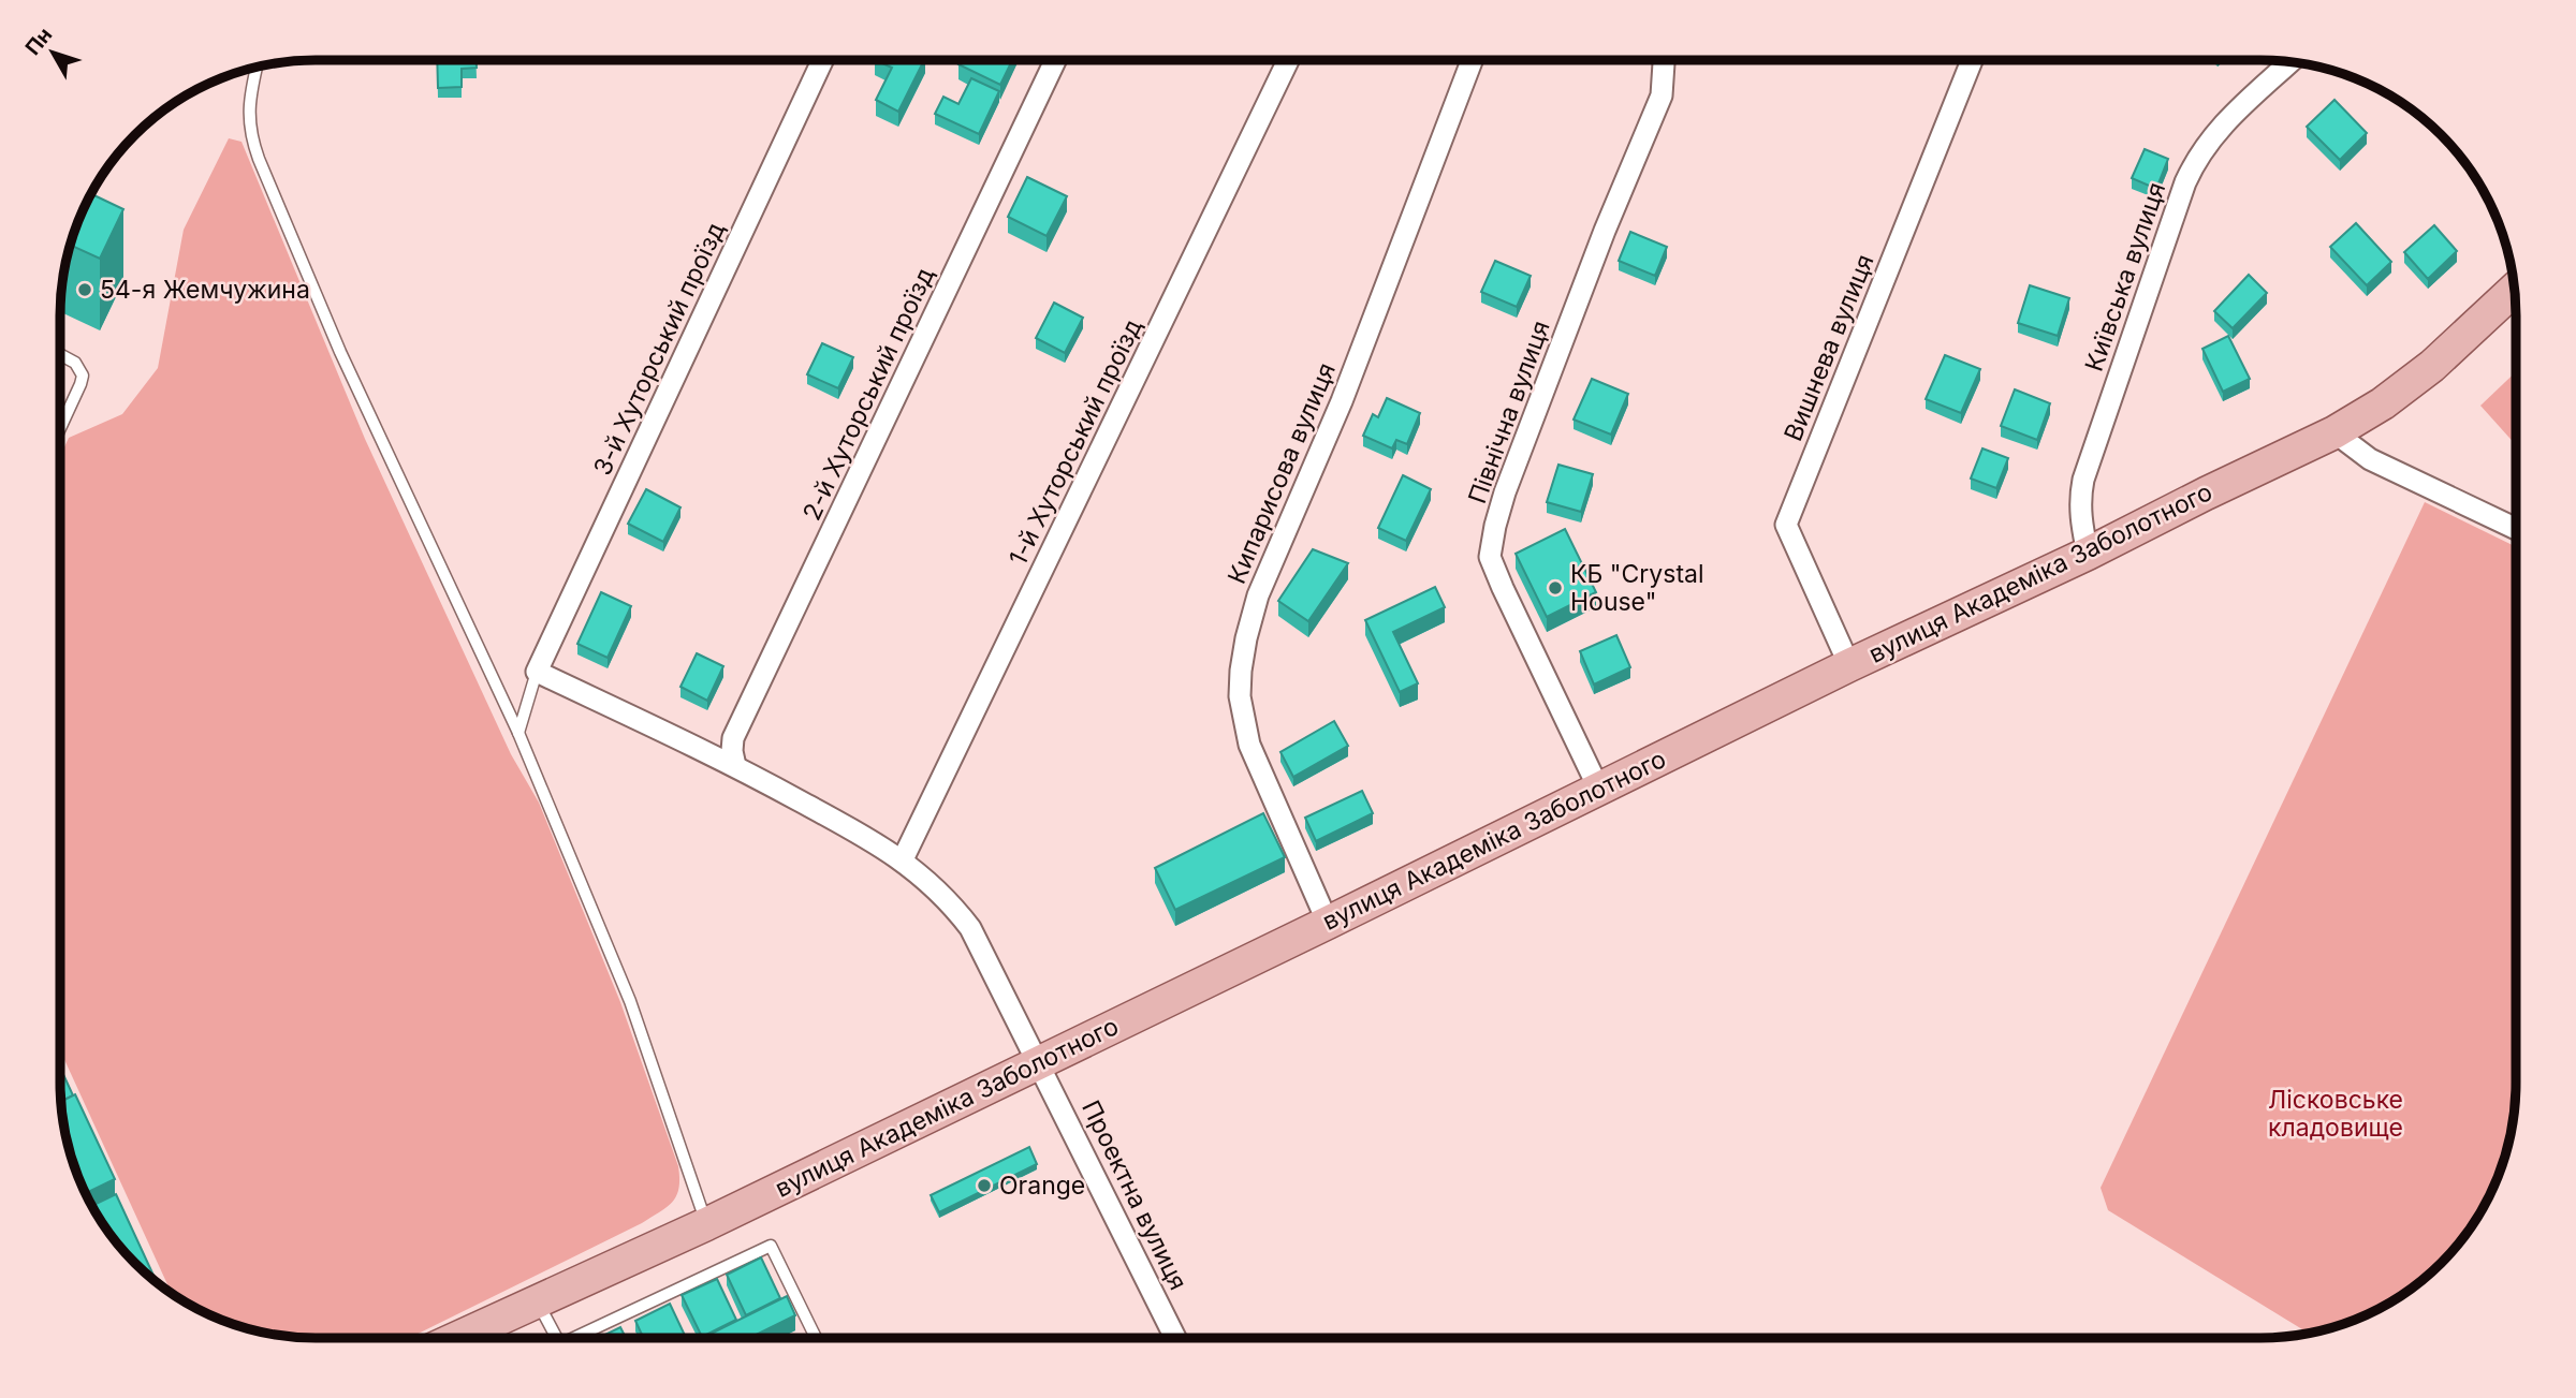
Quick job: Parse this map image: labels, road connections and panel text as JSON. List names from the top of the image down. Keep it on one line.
{"streets":{"main road":["вулиця Академіка Заболотного"],"street":["Київська вулиця","Вишнева вулиця","3-й Хуторський проїзд","2-й Хуторський проїзд","Північна вулиця","1-й Хуторський проїзд","Кипарисова вулиця","Проектна вулиця"]},"crossings":[["Київська вулиця","вулиця Академіка Заболотного"],["Вишнева вулиця","вулиця Академіка Заболотного"],["3-й Хуторський проїзд","Проектна вулиця"],["2-й Хуторський проїзд","Проектна вулиця"],["Північна вулиця","вулиця Академіка Заболотного"],["1-й Хуторський проїзд","Проектна вулиця"],["Кипарисова вулиця","вулиця Академіка Заболотного"],["вулиця Академіка Заболотного","Проектна вулиця"]],"parks":["Лісковське кладовище"],"places":["54-я Жемчужина","КБ \"Crystal House\"","Orange"],"north":"top left"}
